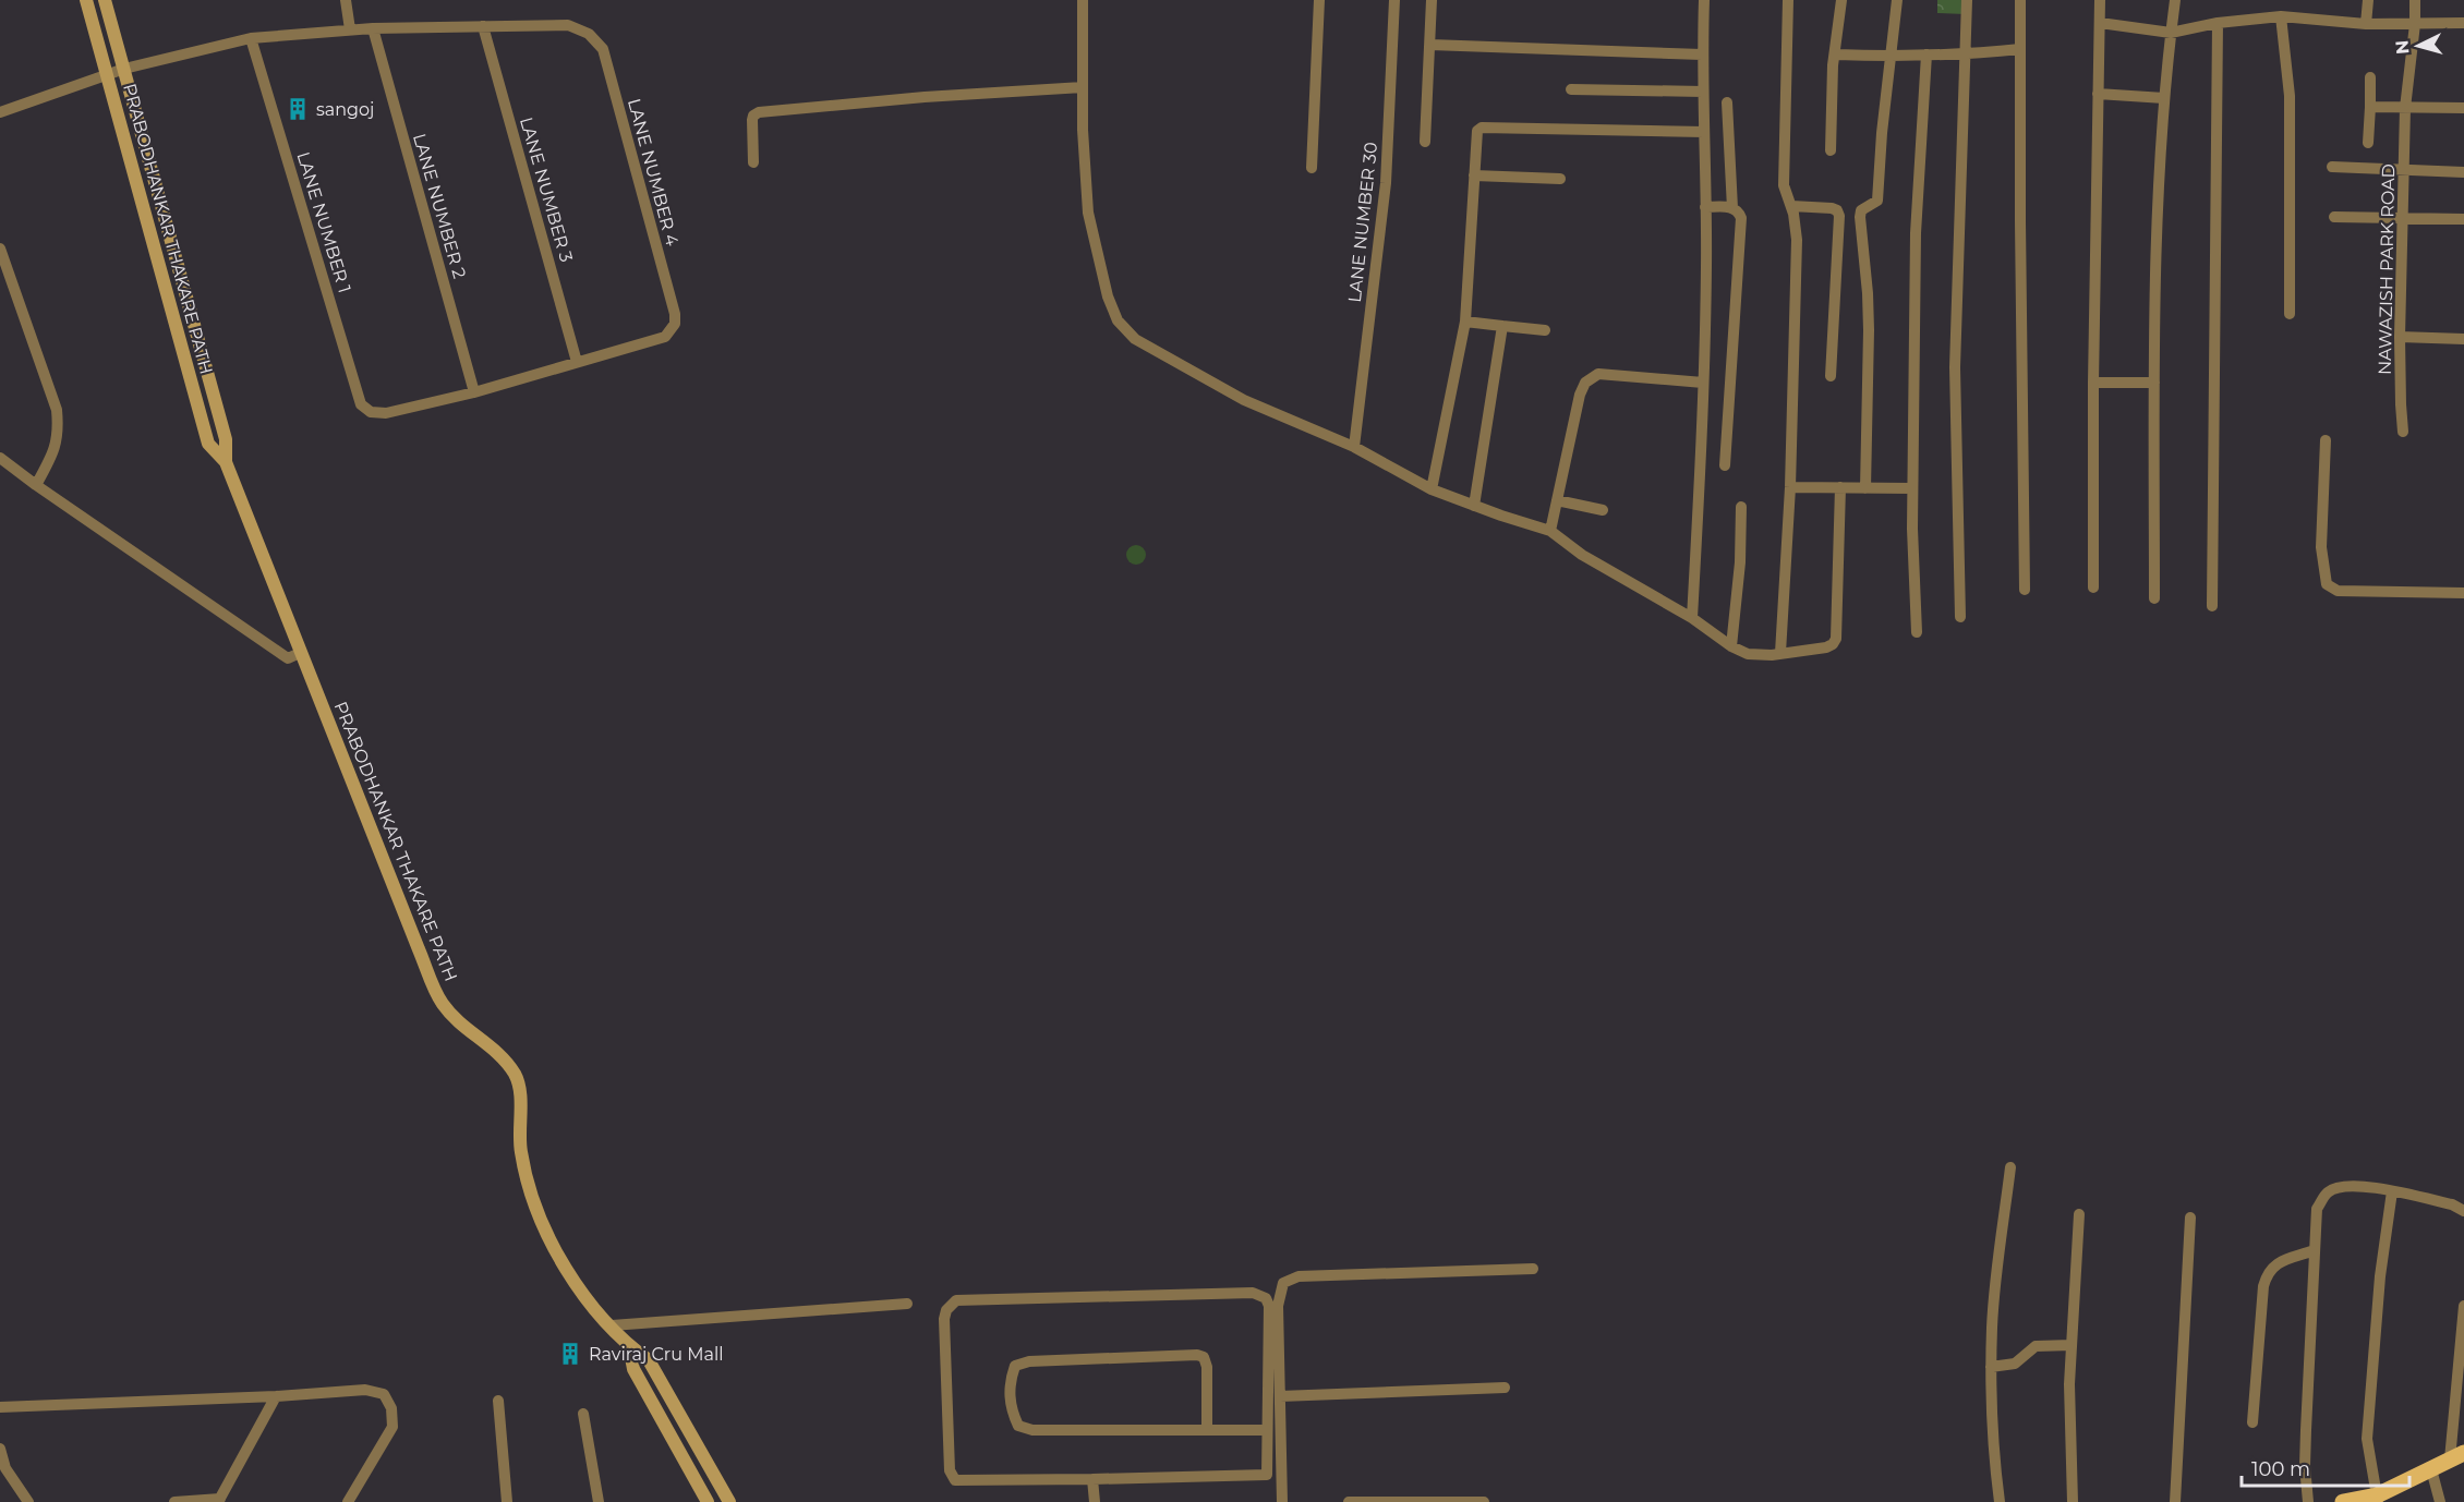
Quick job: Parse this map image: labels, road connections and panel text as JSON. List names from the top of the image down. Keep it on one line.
{"streets":{"main road":["PRABODHANKAR THAKARE PATH"],"street":["LANE NUMBER 4","LANE NUMBER 3","LANE NUMBER 2","LANE NUMBER 1","LANE NUMBER 30","NAWAZISH PARK ROAD"]},"crossings":[["LANE NUMBER 4","LANE NUMBER 3"],["LANE NUMBER 2","LANE NUMBER 1"]],"places":{"building":["sangoj","Raviraj Cru Mall"]},"scale_bar":"100 m","north":"left"}
